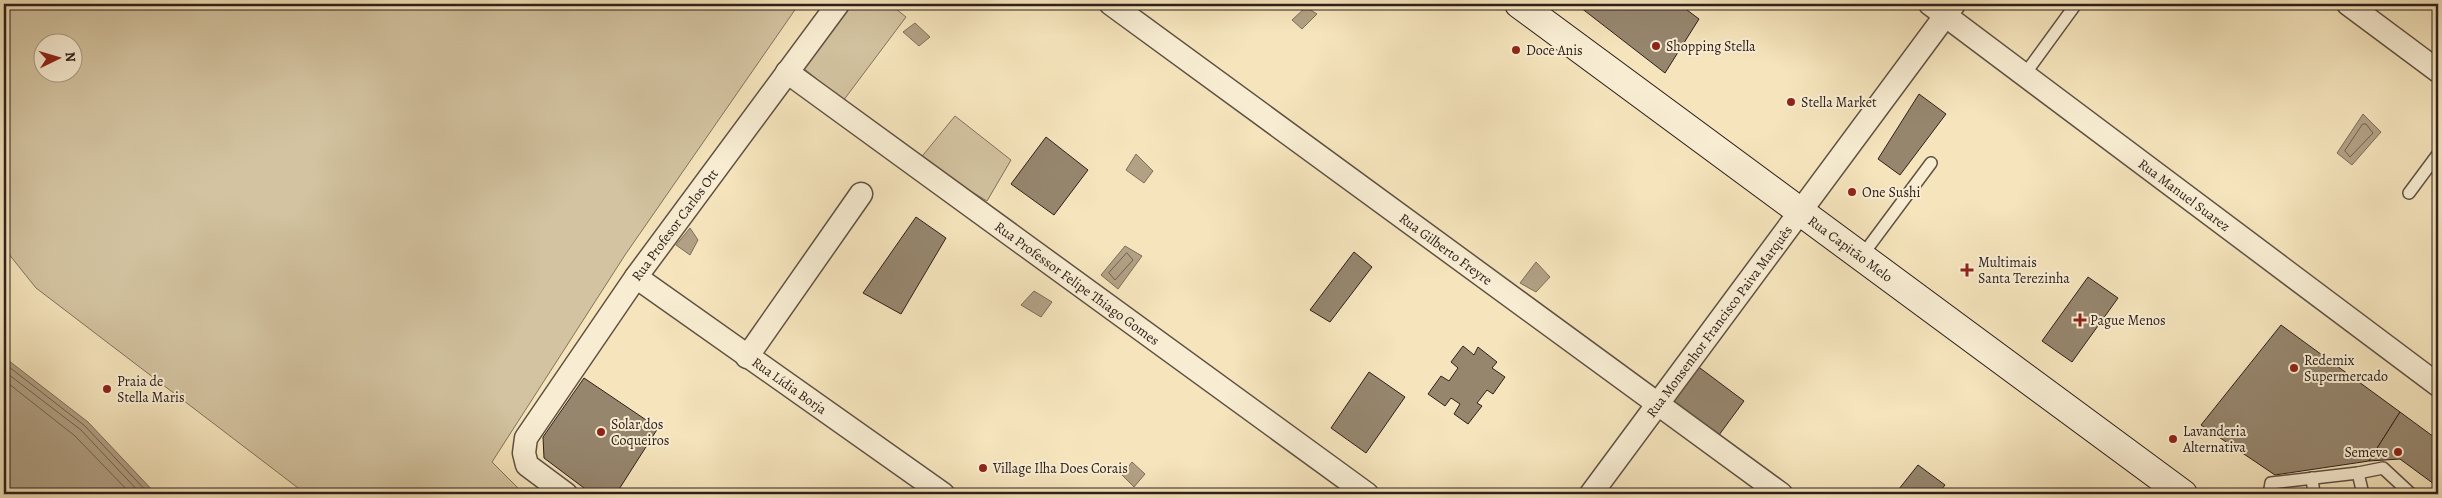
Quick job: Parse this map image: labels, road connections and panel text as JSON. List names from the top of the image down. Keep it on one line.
{"streets":{"main road":["Rua Capitão Melo"],"street":["Rua Manuel Suarez","Rua Profesor Carlos Ott","Rua Gilberto Freyre","Rua Professor Felipe Thiago Gomes","Rua Monsenhor Francisco Paiva Marquês","Rua Lídia Borja"]},"crossings":[["Rua Manuel Suarez","Rua Monsenhor Francisco Paiva Marquês"],["Rua Profesor Carlos Ott","Rua Professor Felipe Thiago Gomes"],["Rua Profesor Carlos Ott","Rua Lídia Borja"],["Rua Gilberto Freyre","Rua Monsenhor Francisco Paiva Marquês"],["Rua Capitão Melo","Rua Monsenhor Francisco Paiva Marquês"]],"places":{"other":["Shopping Stella","Doce Anis","Stella Market","One Sushi","Redemix Supermercado","Praia de Stella Maris","Solar dos Coqueiros","Lavanderia Alternativa","Semeve","Village Ilha Does Corais"],"health":["Multimais Santa Terezinha","Pague Menos"]},"north":"right"}
